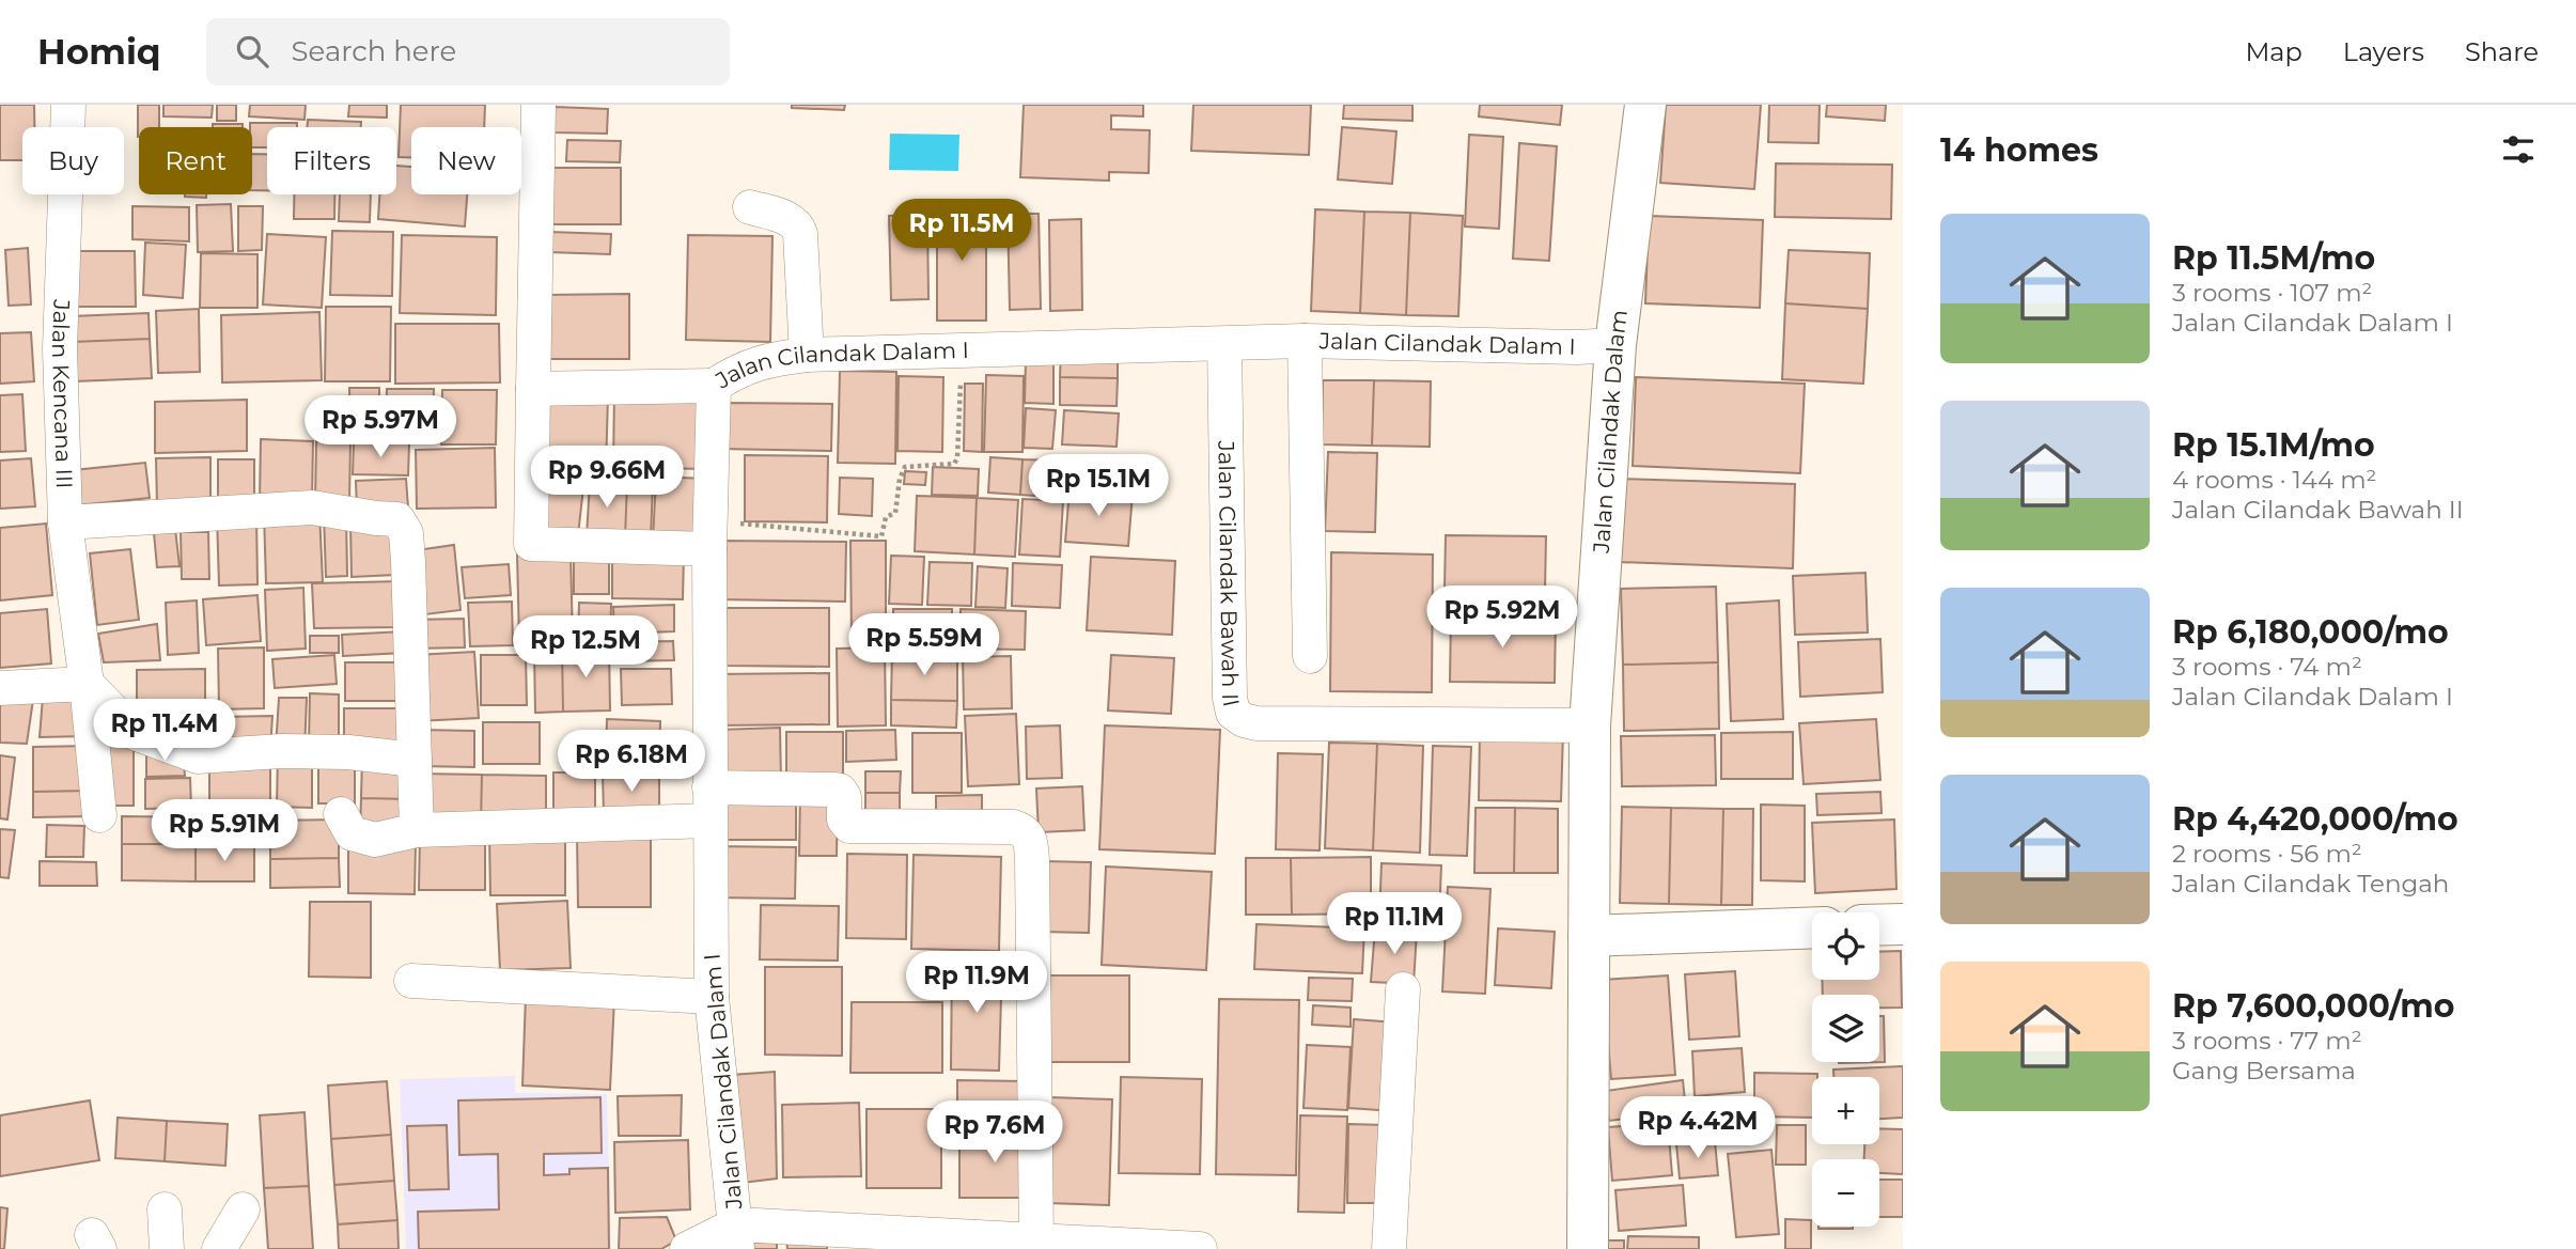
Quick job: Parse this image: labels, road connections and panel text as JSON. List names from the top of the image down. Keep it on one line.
{"streets":{"street":["Jalan Cilandak Dalam I","Jalan Kencana III","Jalan Cilandak Dalam","Jalan Cilandak Bawah II"]},"crossings":[["Jalan Cilandak Dalam I","Jalan Cilandak Dalam"],["Jalan Cilandak Dalam I","Jalan Cilandak Bawah II"],["Jalan Cilandak Dalam","Jalan Cilandak Bawah II"]],"page":{"header":"Homiq","search":"Search here","nav":["Map","Layers","Share"],"heading":"14 homes","chip":["Buy","Rent","Filters","New"],"list":[{"name":"Rp 11.5M/mo","note":"3 rooms · 107 m² · Jalan Cilandak Dalam I"},{"name":"Rp 15.1M/mo","note":"4 rooms · 144 m² · Jalan Cilandak Bawah II"},{"name":"Rp 6,180,000/mo","note":"3 rooms · 74 m² · Jalan Cilandak Dalam I"},{"name":"Rp 4,420,000/mo","note":"2 rooms · 56 m² · Jalan Cilandak Tengah"},{"name":"Rp 7,600,000/mo","note":"3 rooms · 77 m² · Gang Bersama"}],"price":["Rp 11.5M","Rp 5.97M","Rp 9.66M","Rp 15.1M","Rp 5.92M","Rp 5.59M","Rp 12.5M","Rp 11.4M","Rp 6.18M","Rp 5.91M","Rp 11.1M","Rp 11.9M","Rp 4.42M","Rp 7.6M"],"map_buttons":["+","−"]}}
